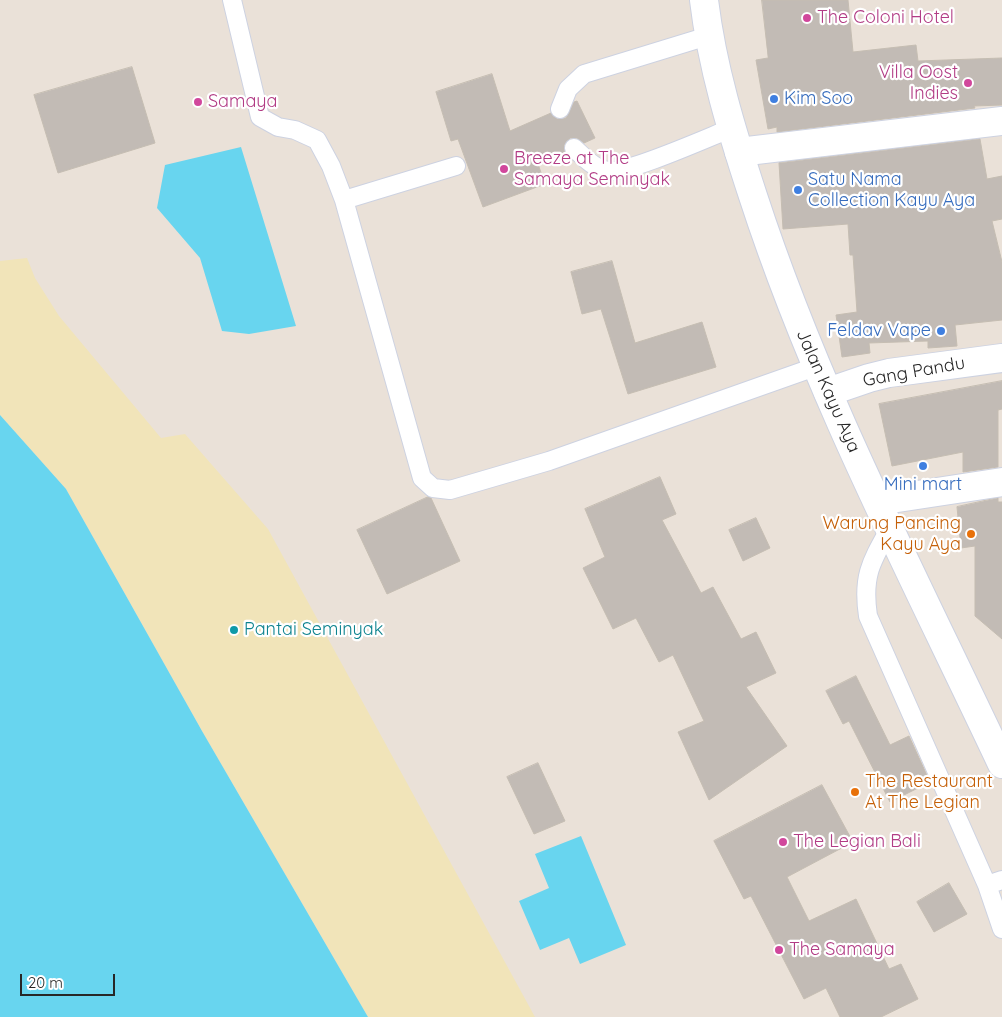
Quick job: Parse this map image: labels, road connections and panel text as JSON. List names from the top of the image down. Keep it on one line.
{"streets":{"main road":["Gang Pandu","Jalan Kayu Aya"]},"crossings":[["Gang Pandu","Jalan Kayu Aya"]],"places":["The Coloni Hotel","Villa Oost Indies","Kim Soo","Samaya","Breeze at The Samaya Seminyak","Satu Nama Collection Kayu Aya","Feldav Vape","Mini mart","Warung Pancing Kayu Aya","Pantai Seminyak","The Restaurant At The Legian","The Legian Bali","The Samaya"],"scale_bar":"20 m"}
